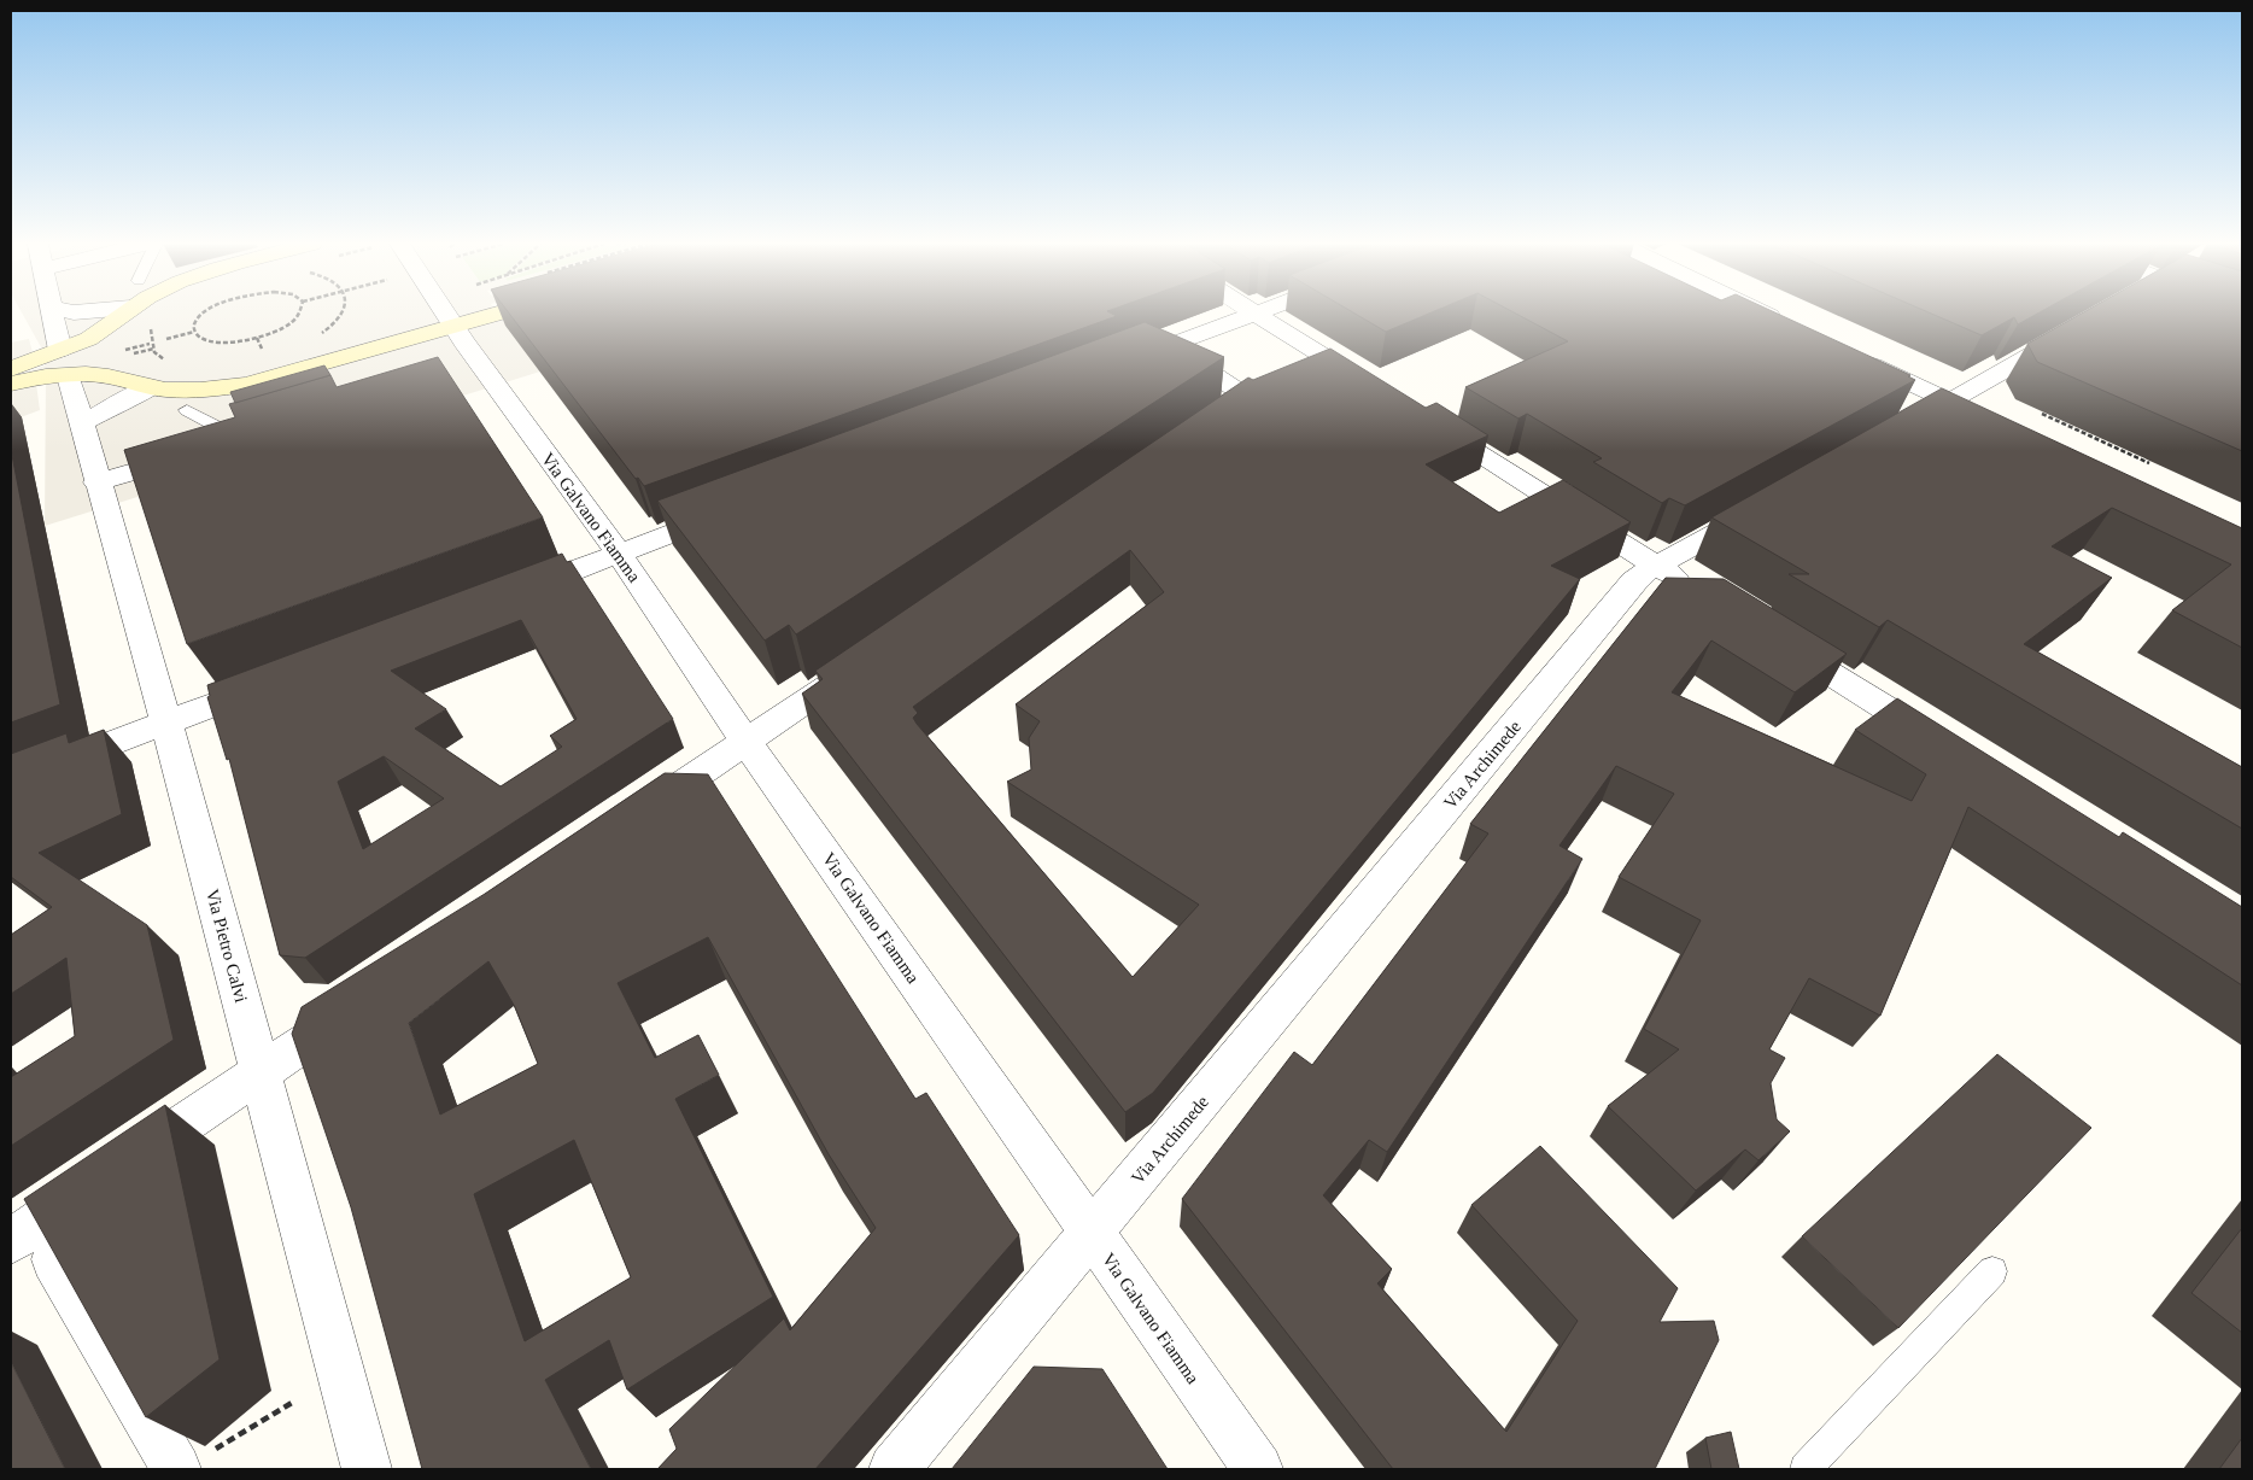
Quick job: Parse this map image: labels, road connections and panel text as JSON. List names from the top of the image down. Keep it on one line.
{"streets":{"street":["Via Galvano Fiamma","Via Archimede","Via Pietro Calvi"]},"crossings":[["Via Galvano Fiamma","Via Archimede"]]}
